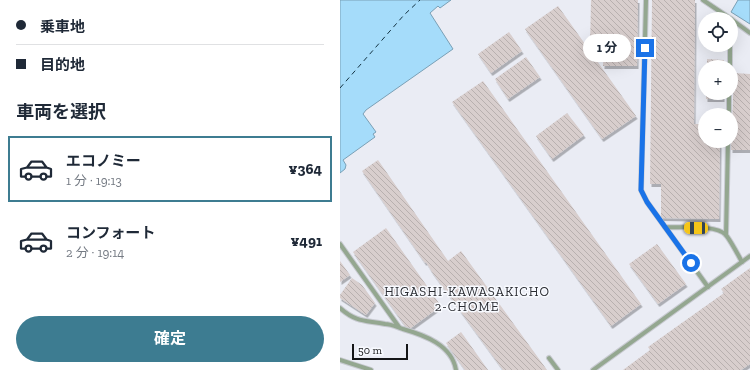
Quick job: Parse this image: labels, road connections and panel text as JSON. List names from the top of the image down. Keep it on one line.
{"districts":["HIGASHI-KAWASAKICHO 2-CHOME"],"scale_bar":"50 m","page":{"banner":["乗車地","目的地"],"map_buttons":["+","−"],"bubble":"1 分","heading":"車両を選択","list":[{"name":"エコノミー","note":"1 分 · 19:13","value":"¥364"},{"name":"コンフォート","note":"2 分 · 19:14","value":"¥491"}],"buttons":"確定","scale":"50 m"}}
